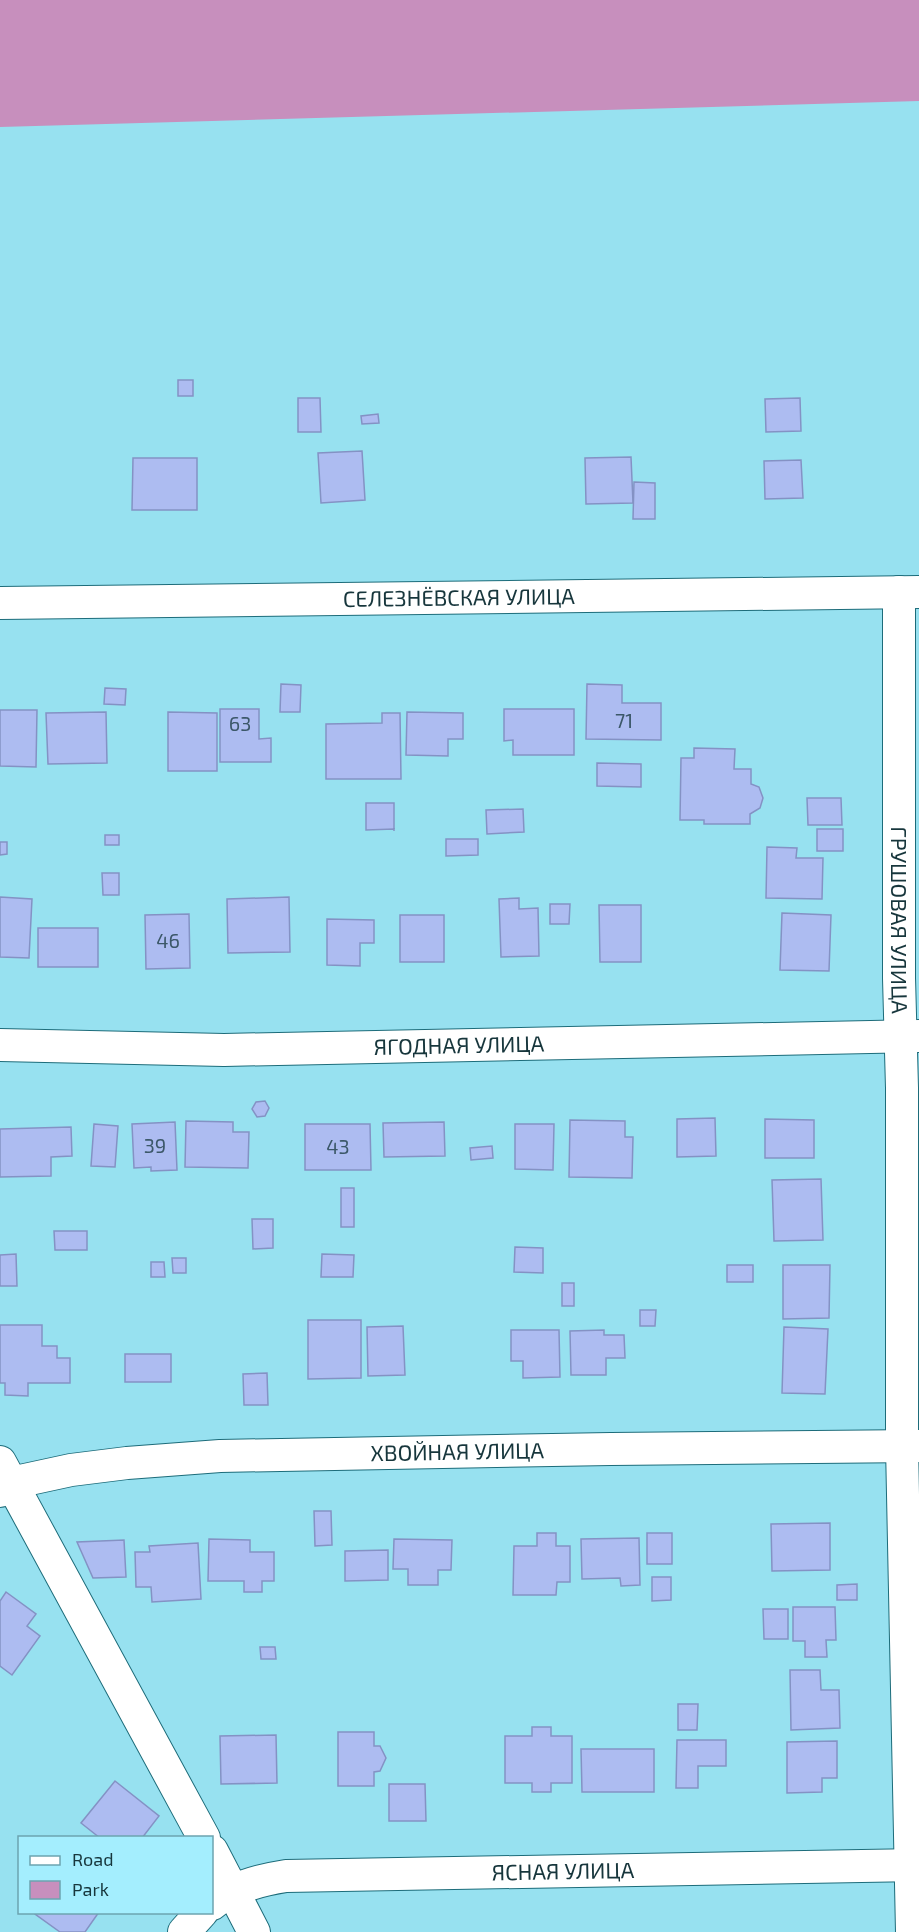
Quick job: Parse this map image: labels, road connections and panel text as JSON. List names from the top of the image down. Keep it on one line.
{"streets":{"street":["СЕЛЕЗНЁВСКАЯ УЛИЦА","ГРУШОВАЯ УЛИЦА","ЯГОДНАЯ УЛИЦА","ХВОЙНАЯ УЛИЦА","ЯСНАЯ УЛИЦА"]},"crossings":[["СЕЛЕЗНЁВСКАЯ УЛИЦА","ГРУШОВАЯ УЛИЦА"],["ГРУШОВАЯ УЛИЦА","ЯГОДНАЯ УЛИЦА"],["ГРУШОВАЯ УЛИЦА","ХВОЙНАЯ УЛИЦА"],["ГРУШОВАЯ УЛИЦА","ЯСНАЯ УЛИЦА"]],"house_numbers":["71","63","46","39","43"],"legend":["Road","Park"]}
